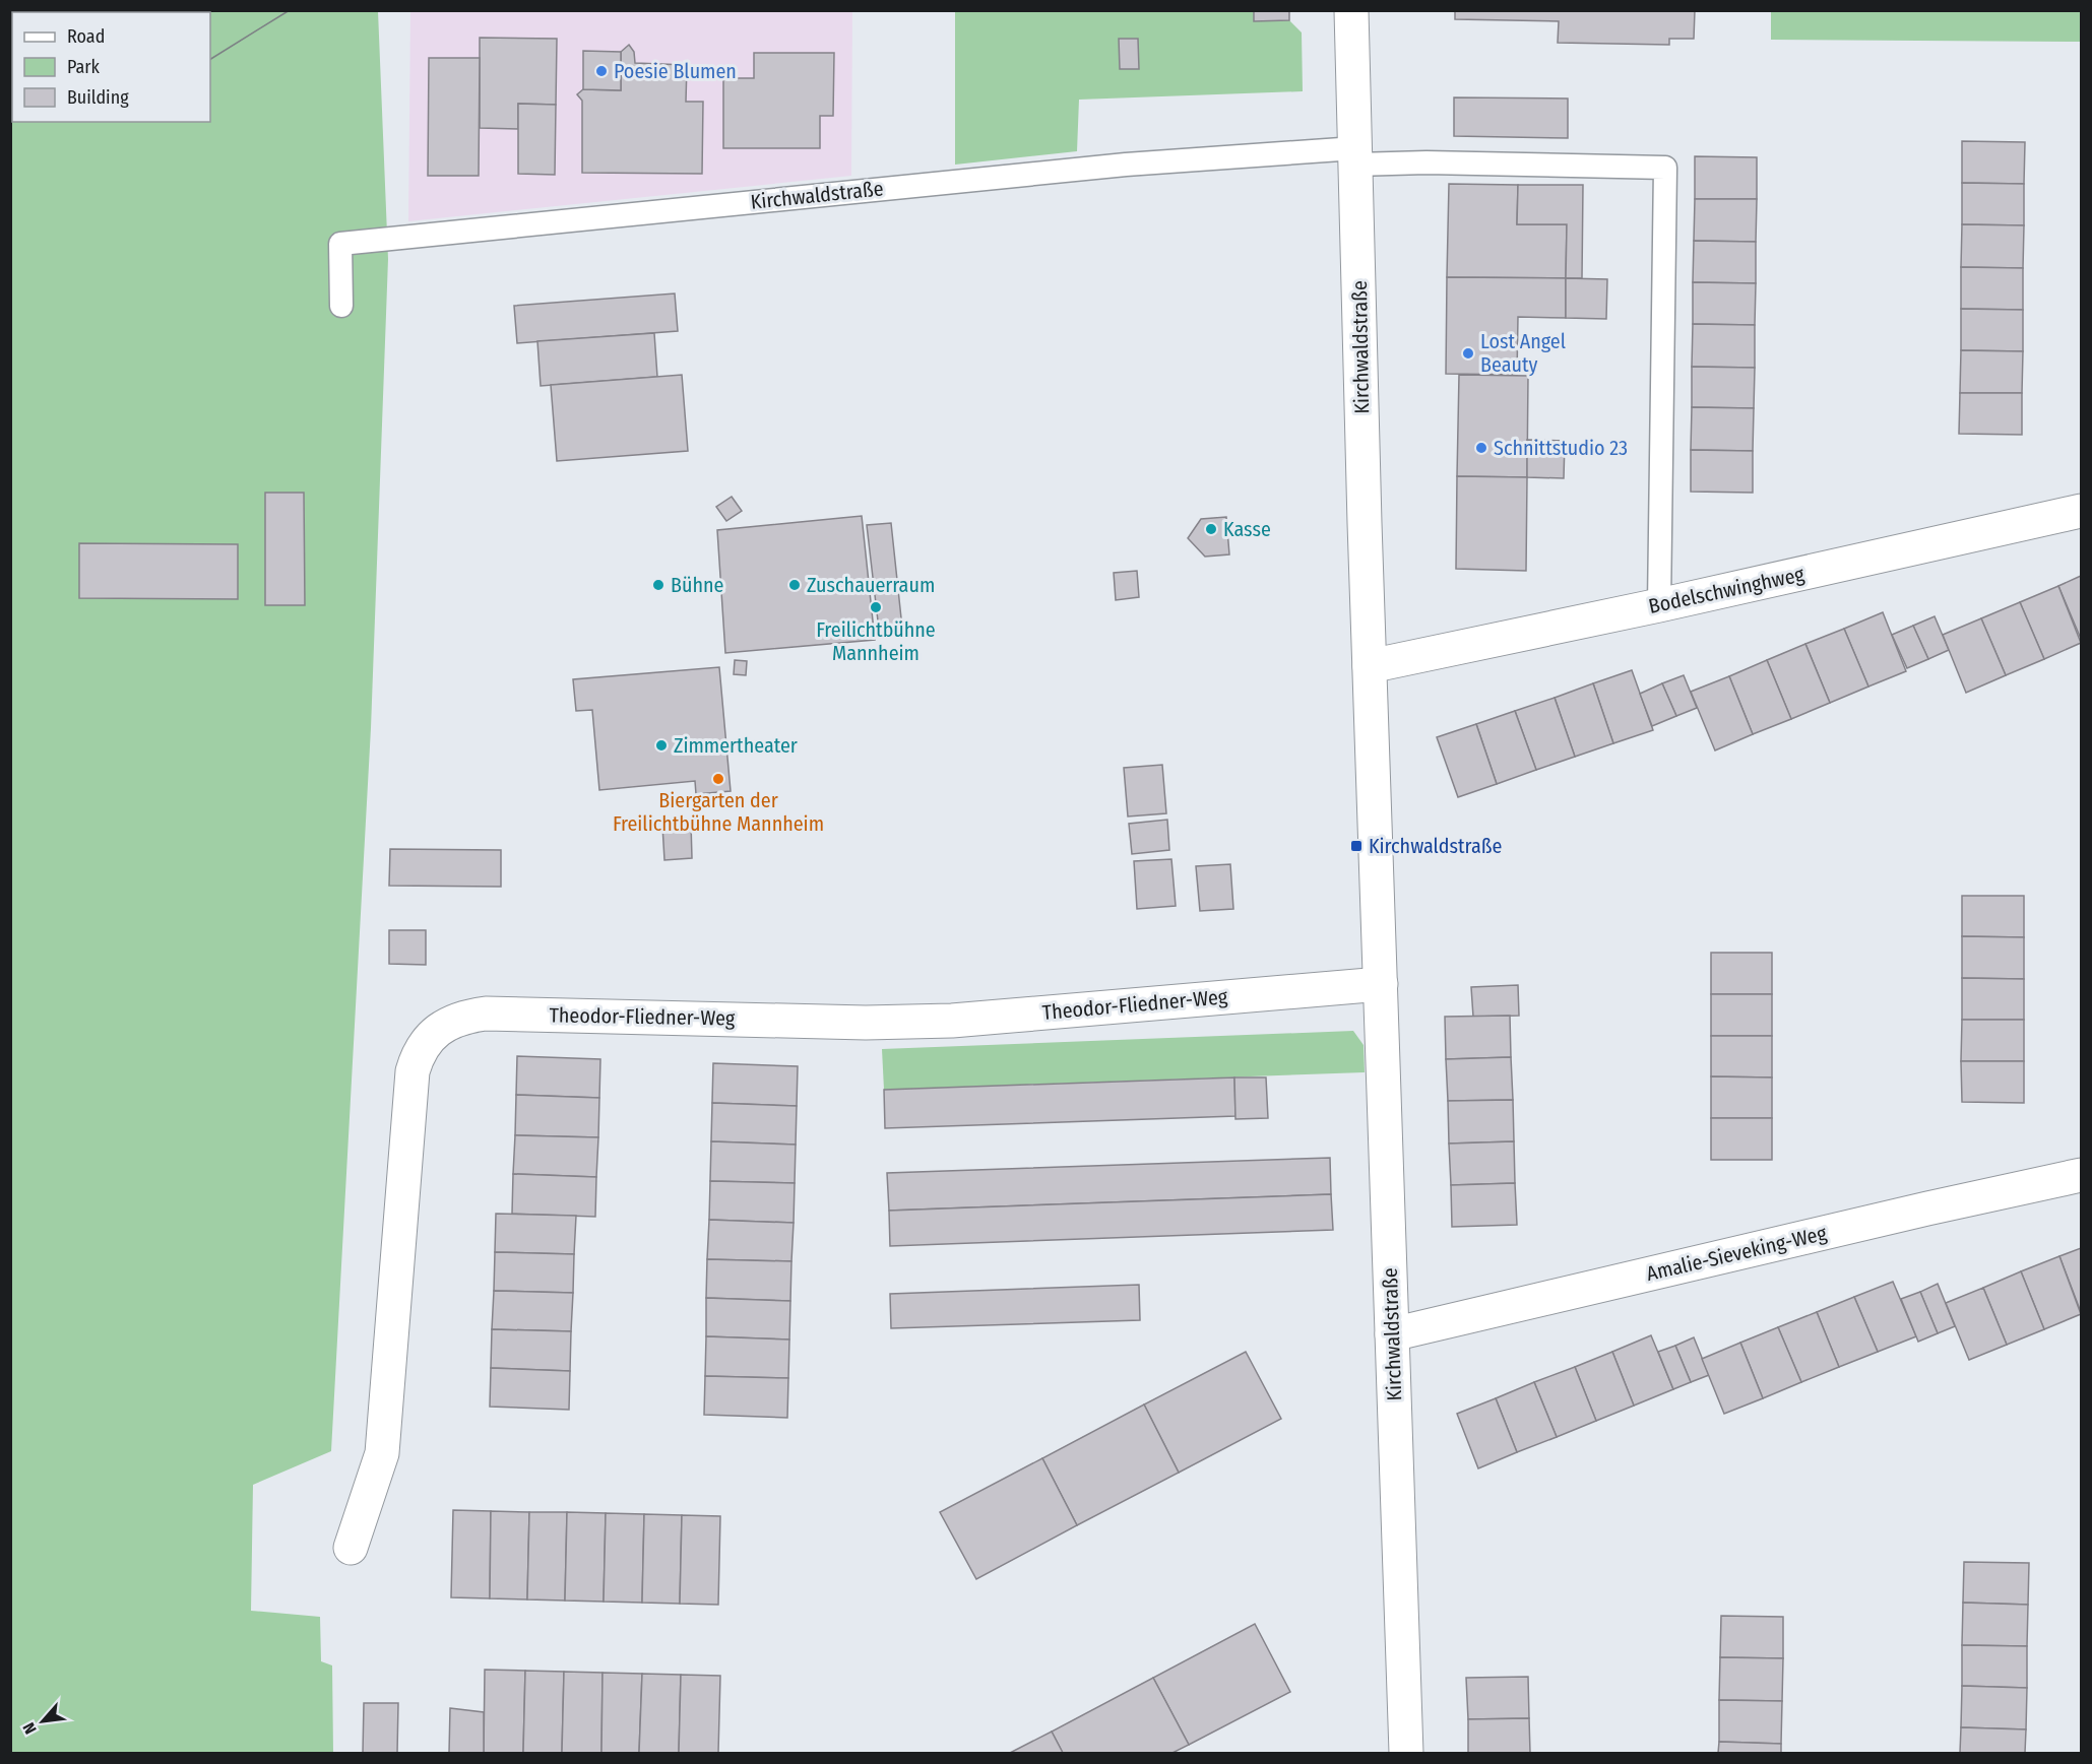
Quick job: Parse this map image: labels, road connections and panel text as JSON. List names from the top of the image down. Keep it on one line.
{"streets":{"street":["Kirchwaldstraße","Bodelschwinghweg","Theodor-Fliedner-Weg","Amalie-Sieveking-Weg"]},"crossings":[["Kirchwaldstraße","Bodelschwinghweg"],["Kirchwaldstraße","Theodor-Fliedner-Weg"],["Kirchwaldstraße","Amalie-Sieveking-Weg"]],"places":{"other":["Poesie Blumen","Lost Angel Beauty","Schnittstudio 23","Kasse","Bühne","Zuschauerraum","Freilichtbühne Mannheim","Zimmertheater","Biergarten der Freilichtbühne Mannheim"],"transit":["Kirchwaldstraße"]},"legend":["Road","Park","Building"],"north":"bottom left"}
